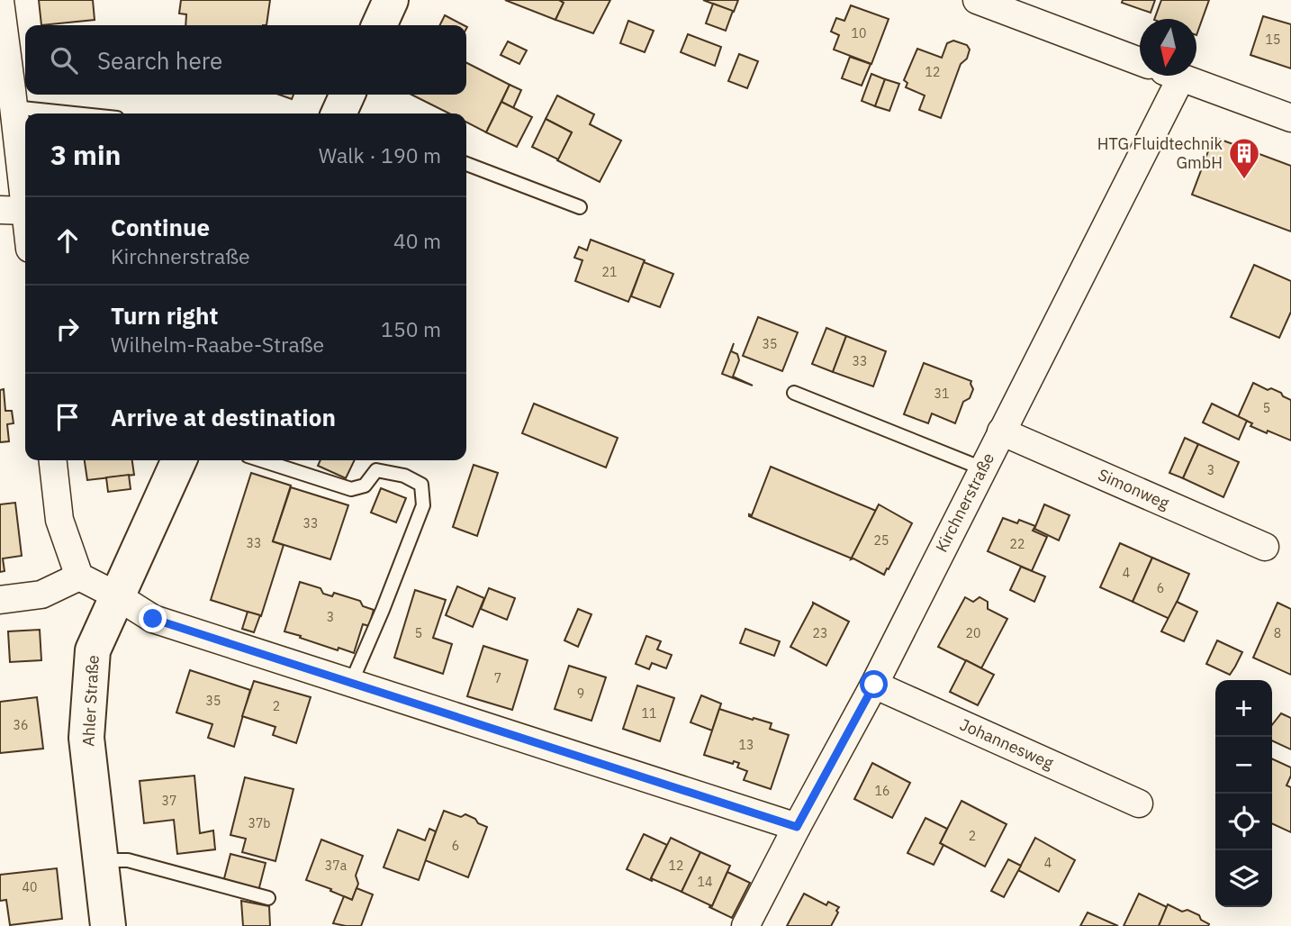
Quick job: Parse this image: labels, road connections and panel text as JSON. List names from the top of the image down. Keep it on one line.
{"streets":{"main road":["Ahler Straße"],"street":["Simonweg","Kirchnerstraße","Johannesweg"]},"crossings":[["Simonweg","Kirchnerstraße"],["Kirchnerstraße","Johannesweg"]],"places":{"building":["HTG Fluidtechnik GmbH"]},"house_numbers":["10","15","12","21","35","33","31","5","3","33","25","33","22","4","6","3","5","23","20","8","7","9","35","2","11","36","13","16","37","37b","2","6","4","37a","12","14","40"],"north":"bottom","page":{"search":"Search here","heading":["3 min","Walk · 190 m"],"list":[["Continue","Kirchnerstraße","40 m"],["Turn right","Wilhelm-Raabe-Straße","150 m"],"Arrive at destination"],"map_buttons":["+","−"]}}
